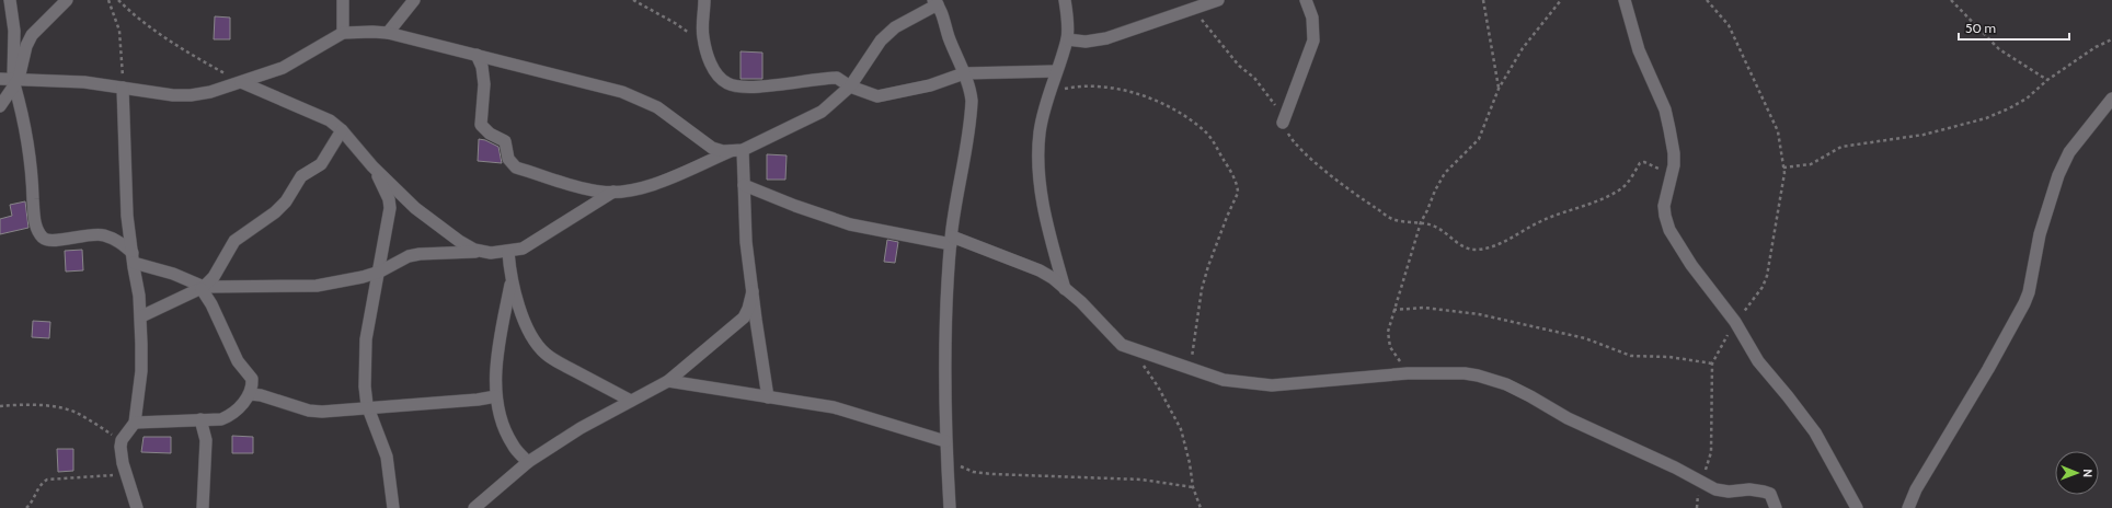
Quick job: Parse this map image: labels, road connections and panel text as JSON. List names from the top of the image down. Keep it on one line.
{"scale_bar":"50 m","north":"right"}
